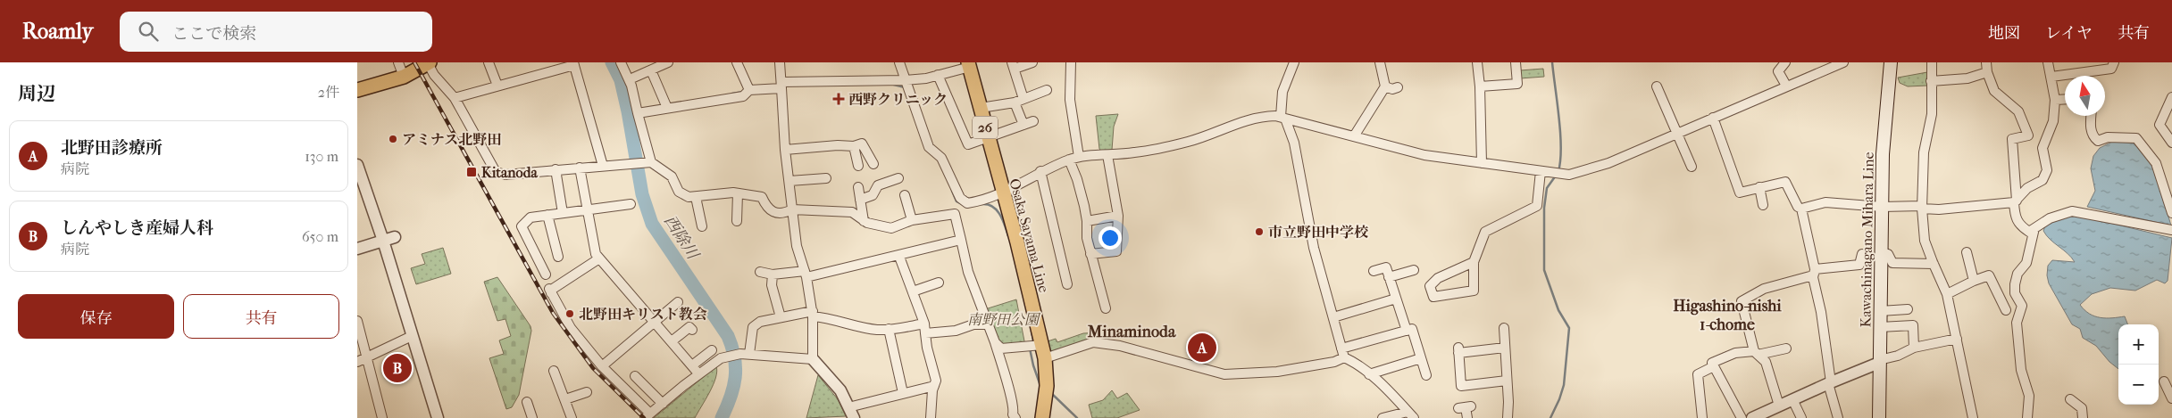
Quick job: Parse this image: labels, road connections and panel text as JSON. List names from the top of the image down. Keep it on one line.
{"streets":{"main road":["26","Osaka Sayama Line","Kawachinagano Mihara Line"]},"districts":["Higashino-nishi 1-chome","Minaminoda"],"water":["西除川"],"parks":["南野田公園"],"places":{"health":["西野クリニック"],"other":["アミナス北野田","市立野田中学校","北野田キリスト教会"],"transit":["Kitanoda"]},"north":"top","page":{"header":"Roamly","search":"ここで検索","nav":["地図","レイヤ","共有"],"heading":["周辺","2件"],"list":[{"mark":"A","name":"北野田診療所","note":"病院","value":"130 m"},{"mark":"B","name":"しんやしき産婦人科","note":"病院","value":"650 m"}],"buttons":["保存","共有"],"map_buttons":["+","−"],"pins":["A","B"]}}
